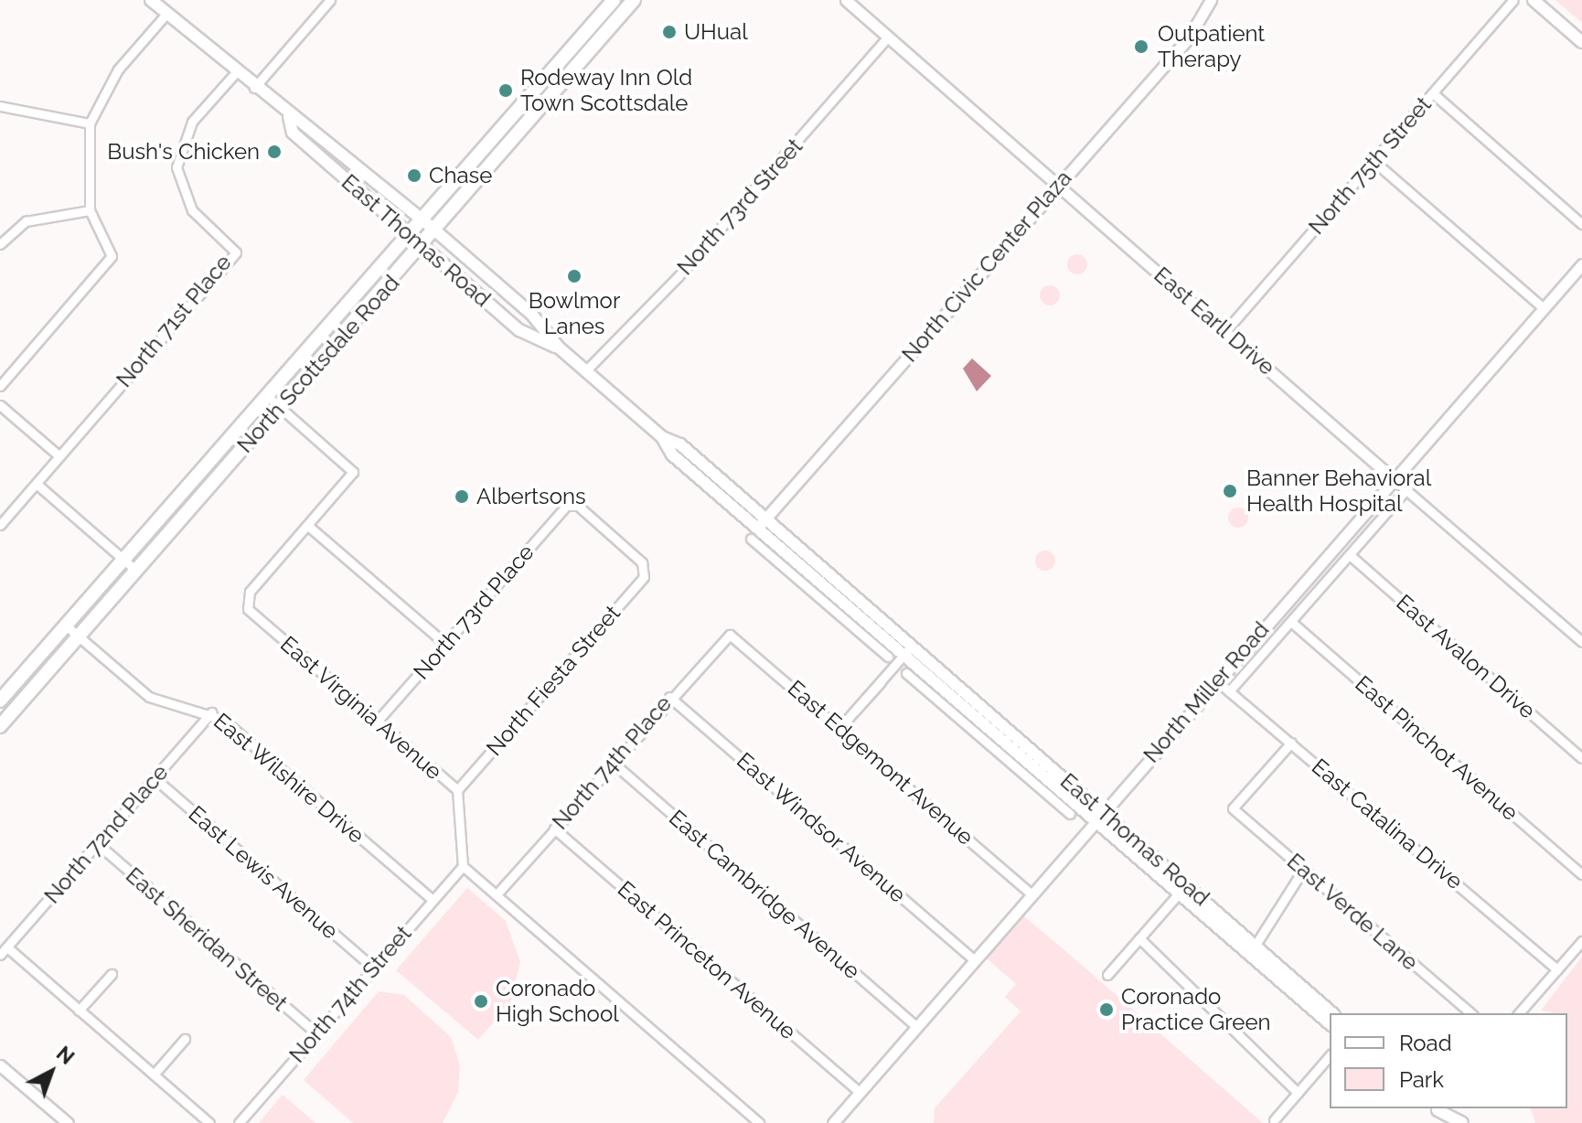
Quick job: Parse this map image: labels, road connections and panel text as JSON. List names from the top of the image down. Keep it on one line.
{"streets":{"main road":["East Thomas Road","North Scottsdale Road"],"street":["North 75th Street","North 73rd Street","North Civic Center Plaza","North 71st Place","East Earll Drive","North 73rd Place","East Avalon Drive","North Fiesta Street","North Miller Road","East Virginia Avenue","East Pinchot Avenue","North 74th Place","East Edgemont Avenue","East Wilshire Drive","East Catalina Drive","East Windsor Avenue","North 72nd Place","East Lewis Avenue","East Cambridge Avenue","East Verde Lane","East Sheridan Street","East Princeton Avenue","North 74th Street"]},"crossings":[["North 75th Street","East Earll Drive"],["North 73rd Street","East Thomas Road"],["North 73rd Street","East Earll Drive"],["East Thomas Road","North Civic Center Plaza"],["East Thomas Road","North 71st Place"],["East Thomas Road","North Scottsdale Road"],["East Thomas Road","North Miller Road"],["North Civic Center Plaza","East Earll Drive"],["East Earll Drive","North Miller Road"],["North Scottsdale Road","East Wilshire Drive"],["North 73rd Place","North Fiesta Street"],["North 73rd Place","East Virginia Avenue"],["East Avalon Drive","North Miller Road"],["North Fiesta Street","East Virginia Avenue"],["North Miller Road","East Pinchot Avenue"],["North Miller Road","East Edgemont Avenue"],["North Miller Road","East Catalina Drive"],["North Miller Road","East Windsor Avenue"],["North Miller Road","East Cambridge Avenue"],["North Miller Road","East Princeton Avenue"],["East Virginia Avenue","North 74th Street"],["North 74th Place","East Edgemont Avenue"],["North 74th Place","East Windsor Avenue"],["North 74th Place","East Cambridge Avenue"],["North 74th Place","East Princeton Avenue"],["East Wilshire Drive","North 72nd Place"],["East Wilshire Drive","North 74th Street"],["East Catalina Drive","East Verde Lane"],["North 72nd Place","East Lewis Avenue"],["North 72nd Place","East Sheridan Street"],["East Lewis Avenue","North 74th Street"],["East Sheridan Street","North 74th Street"]],"places":["UHual","Outpatient Therapy","Rodeway Inn Old Town Scottsdale","Bush's Chicken","Chase","Bowlmor Lanes","Banner Behavioral Health Hospital","Albertsons","Coronado High School","Coronado Practice Green"],"legend":["Road","Park"],"north":"top right"}
